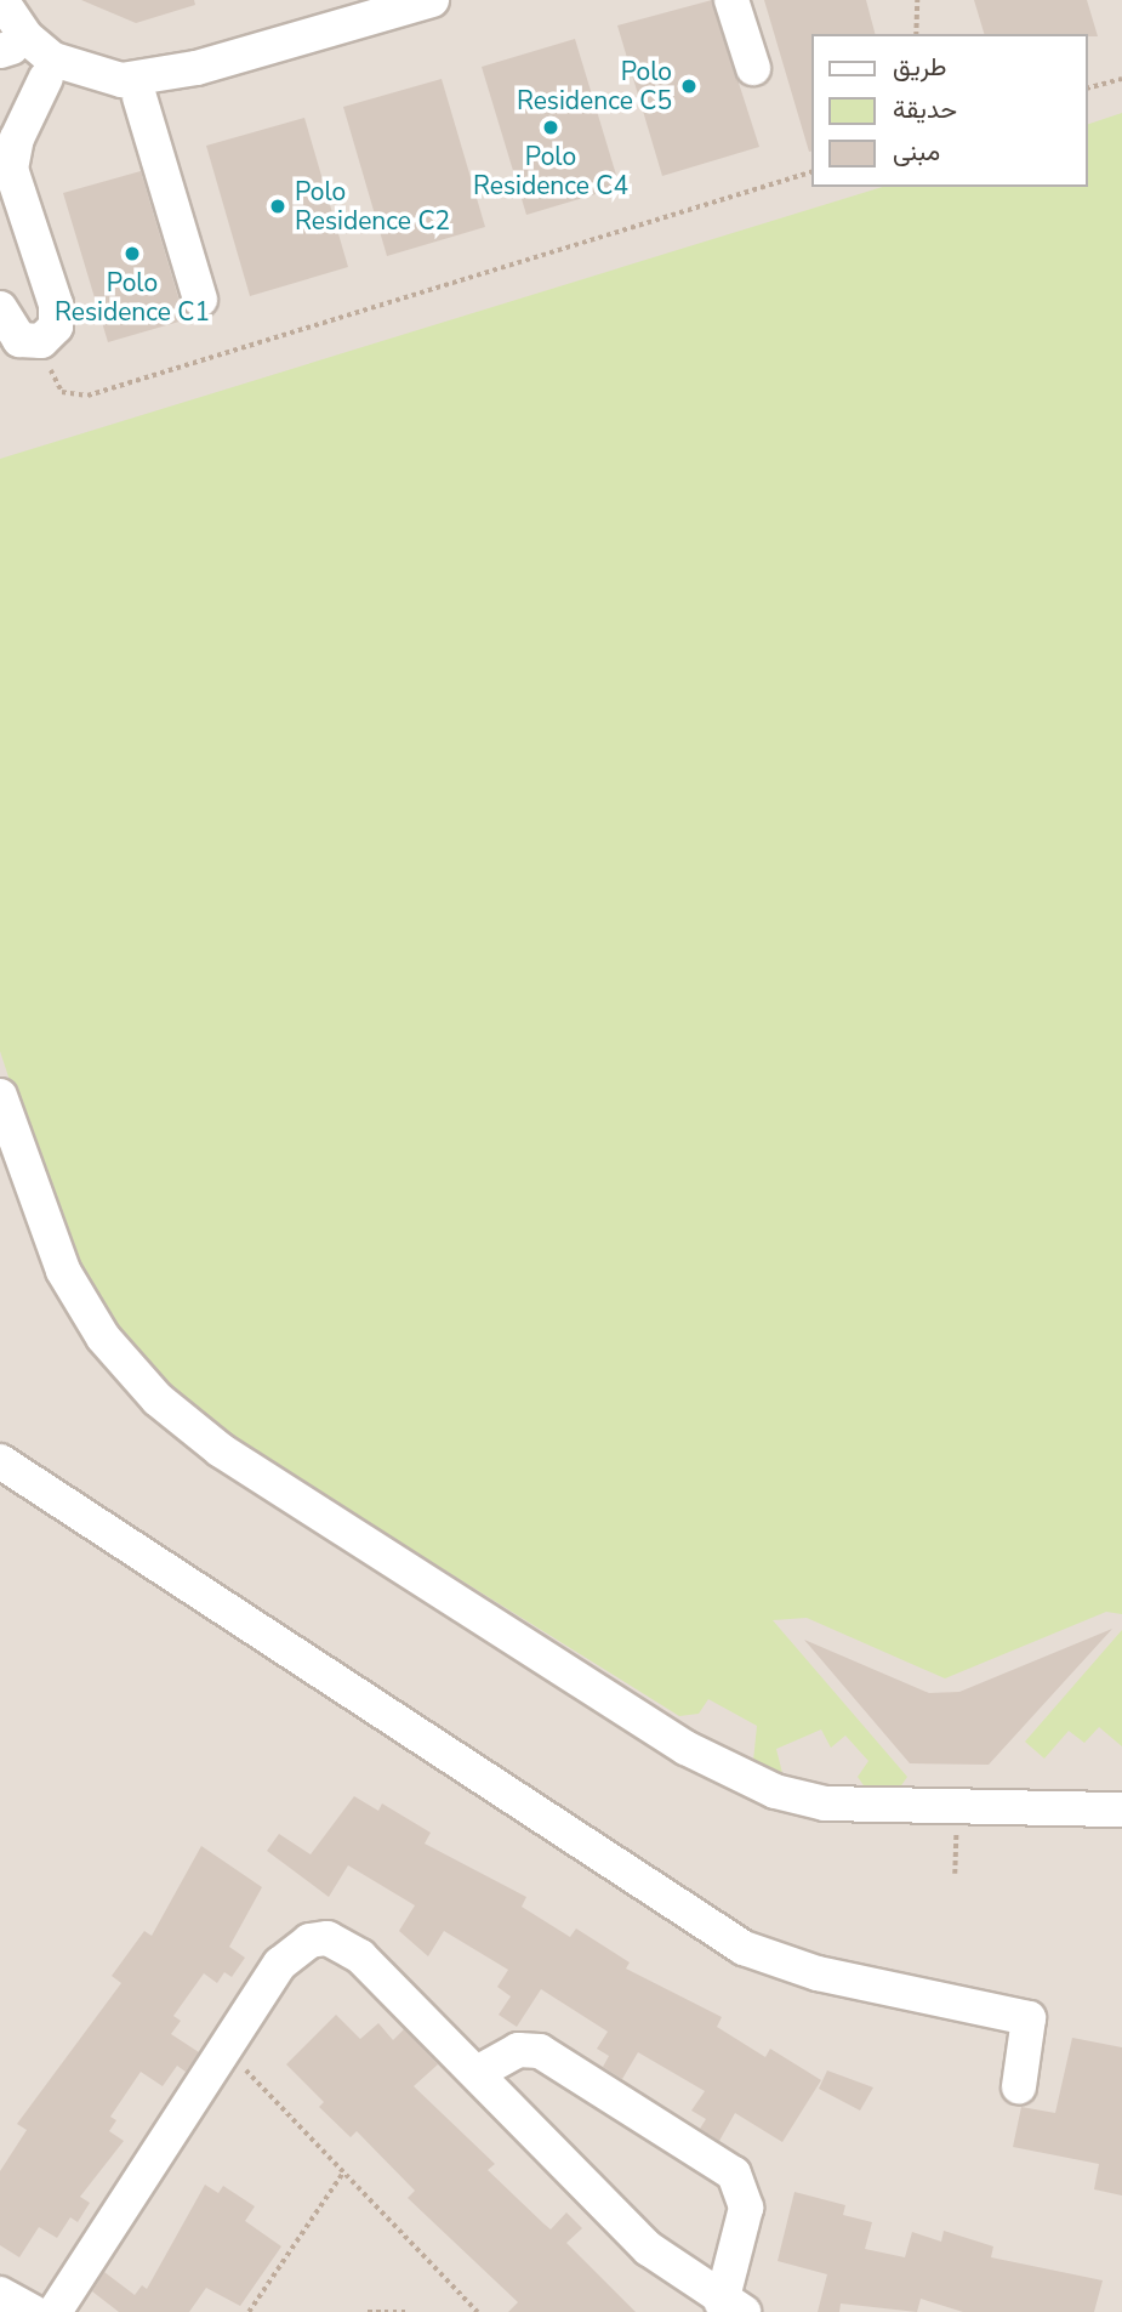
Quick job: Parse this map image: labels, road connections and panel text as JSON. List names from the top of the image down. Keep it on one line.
{"places":["Polo Residence C5","Polo Residence C4","Polo Residence C2","Polo Residence C1"],"legend":["طريق","حديقة","مبنى"]}
